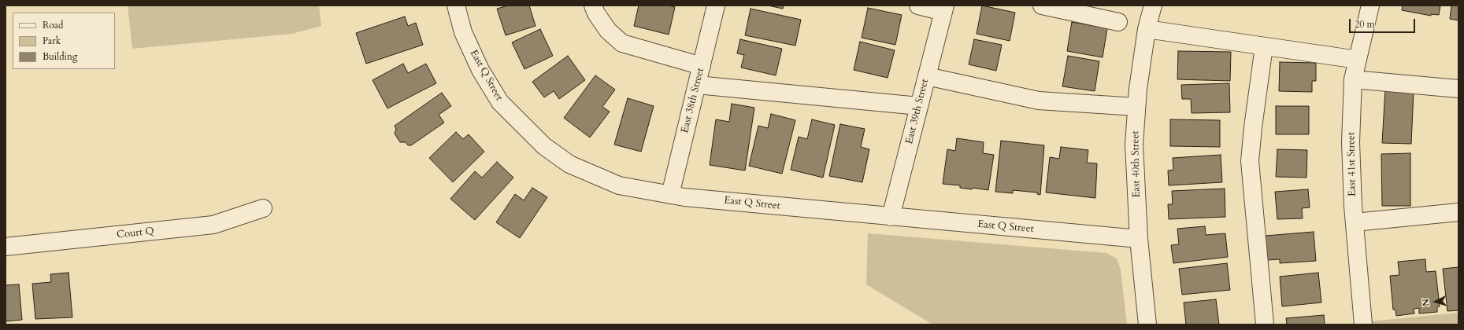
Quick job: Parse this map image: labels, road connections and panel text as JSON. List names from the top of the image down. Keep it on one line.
{"streets":{"street":["East Q Street","East 38th Street","East 39th Street","East 40th Street","East 41st Street","Court Q"]},"crossings":[["East Q Street","East 38th Street"],["East Q Street","East 39th Street"],["East Q Street","East 40th Street"]],"legend":["Road","Park","Building"],"scale_bar":"20 m","north":"left"}
